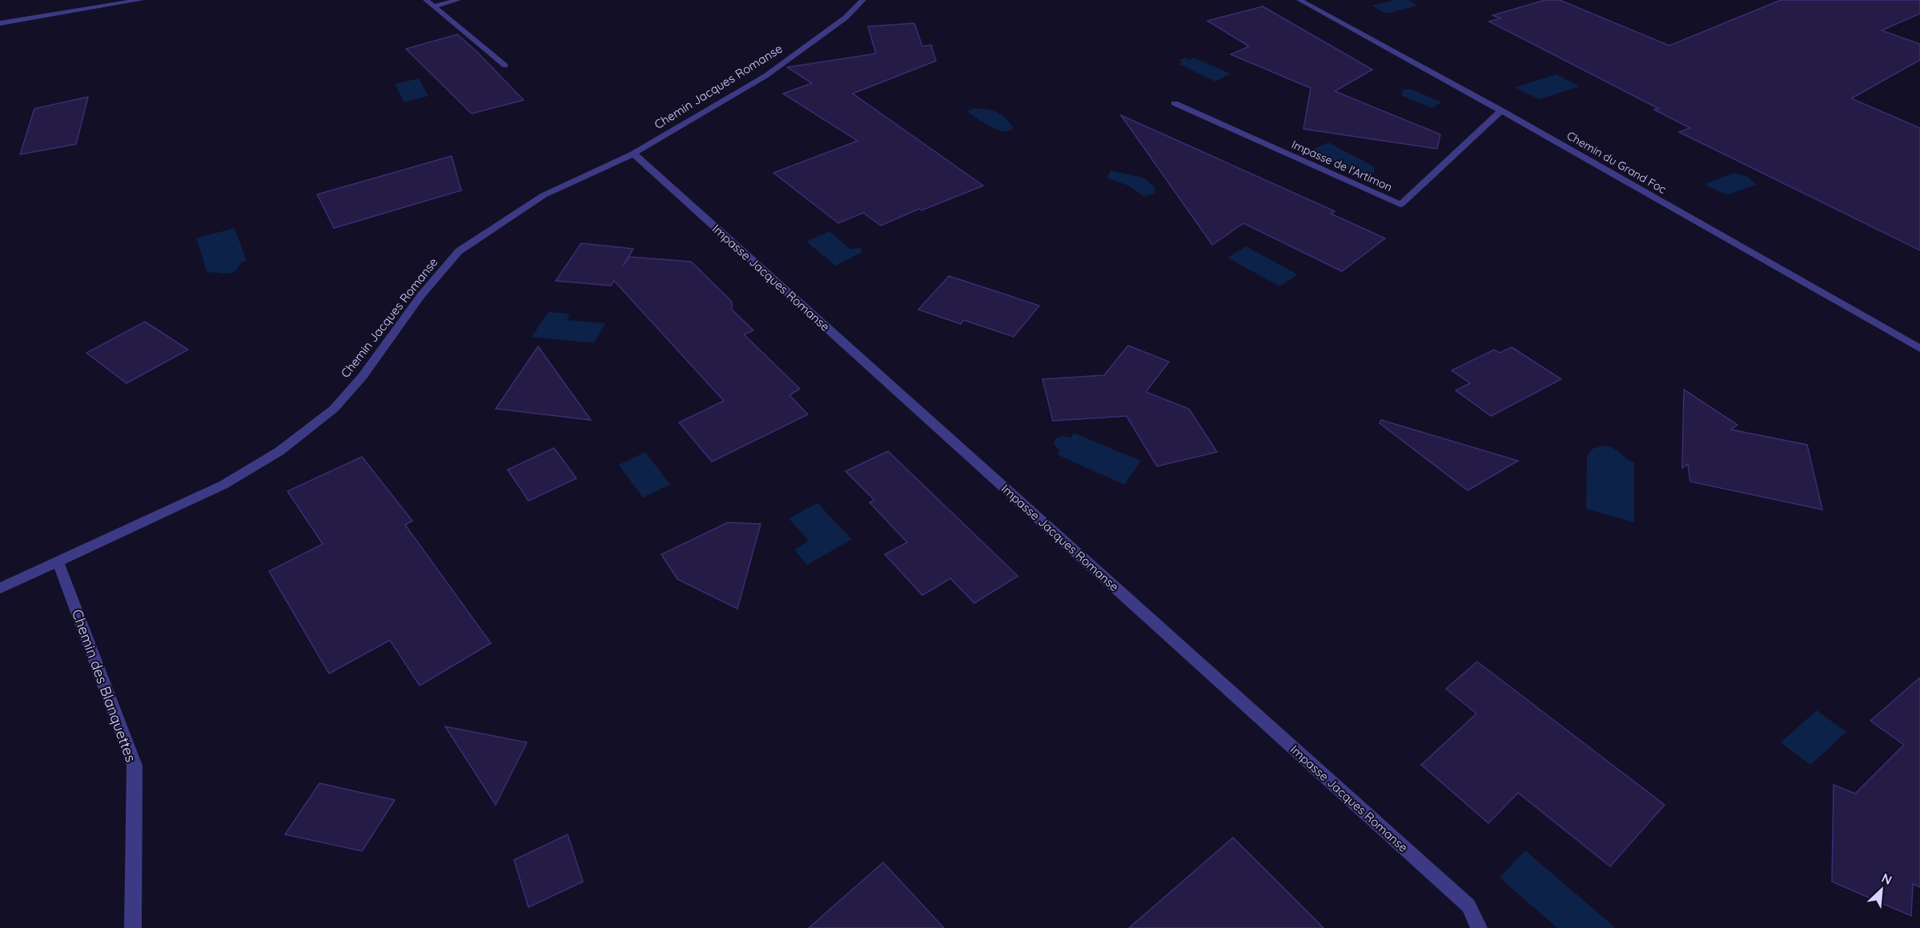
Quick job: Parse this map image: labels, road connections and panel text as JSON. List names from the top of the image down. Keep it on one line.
{"streets":{"street":["Chemin Jacques Romanse","Chemin du Grand Foc","Impasse de l'Artimon","Impasse Jacques Romanse","Chemin des Blanquettes"]},"crossings":[["Chemin Jacques Romanse","Impasse Jacques Romanse"],["Chemin Jacques Romanse","Chemin des Blanquettes"],["Chemin du Grand Foc","Impasse de l'Artimon"]],"north":"top right"}
